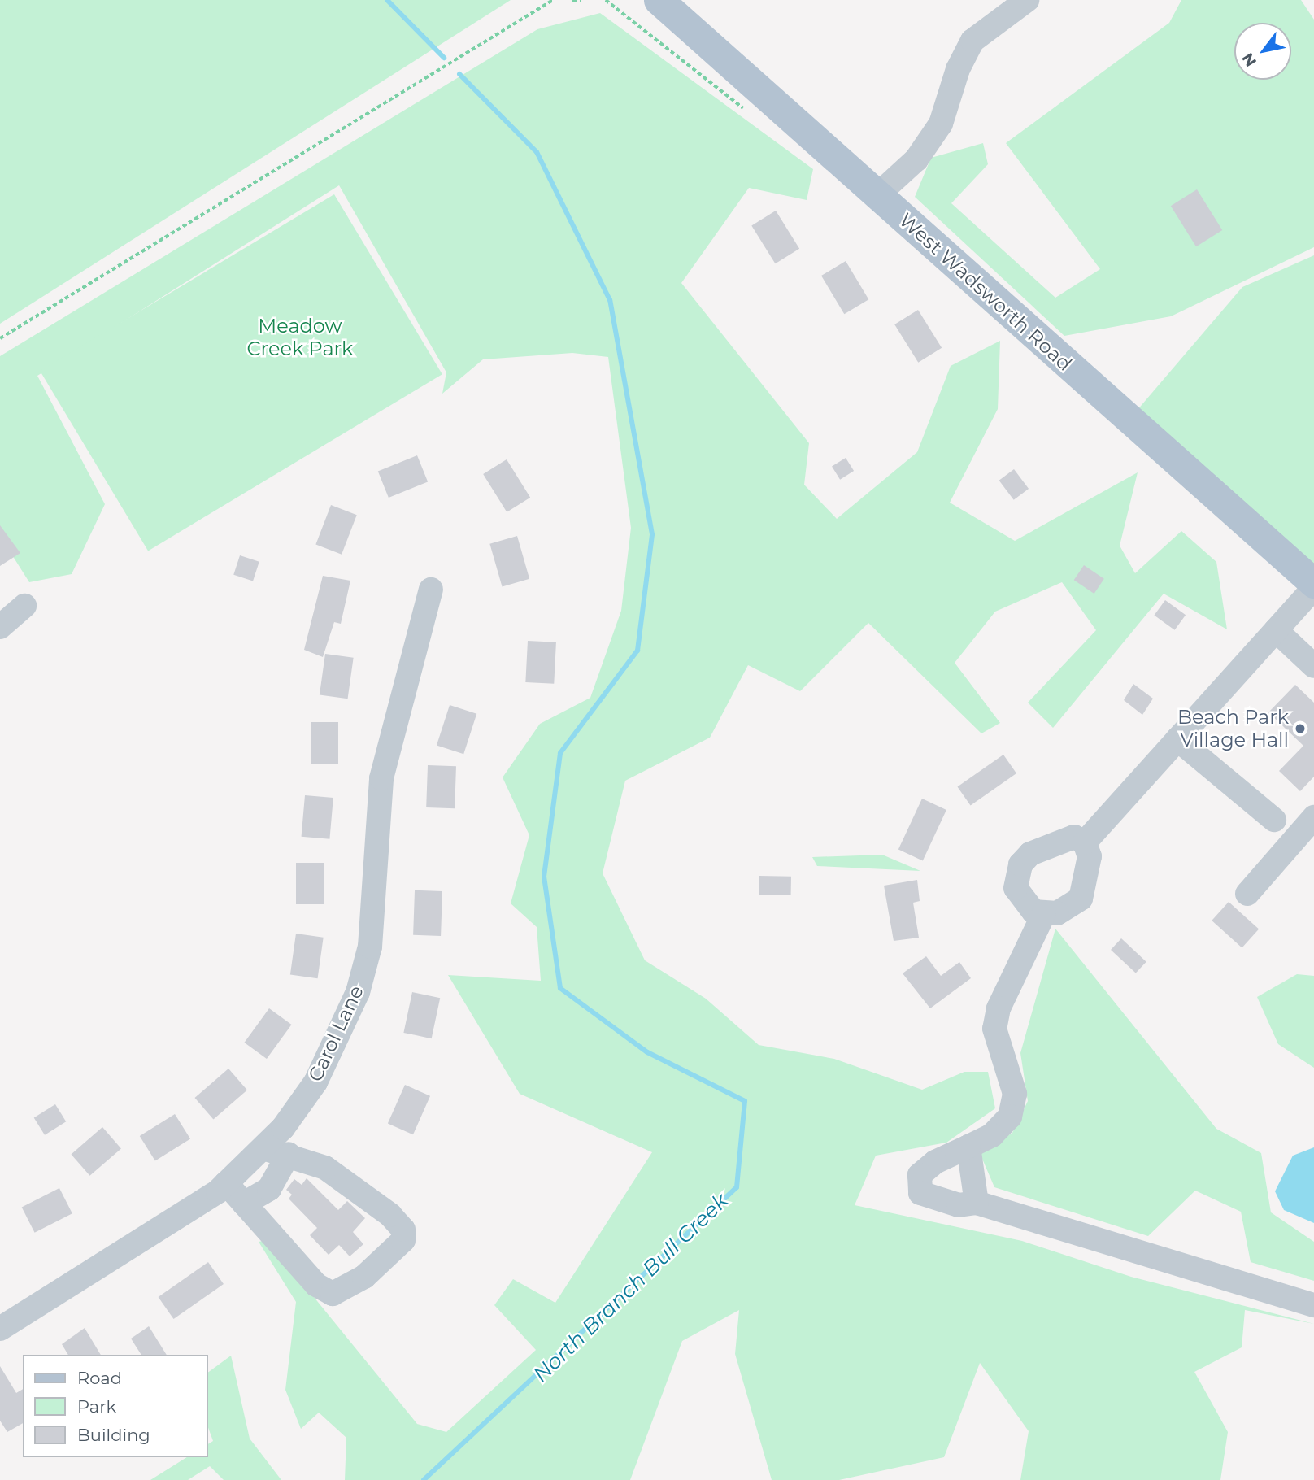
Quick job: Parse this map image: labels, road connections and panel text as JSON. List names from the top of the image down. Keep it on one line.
{"streets":{"main road":["West Wadsworth Road"],"street":["Carol Lane"]},"water":["North Branch Bull Creek"],"parks":["Meadow Creek Park"],"places":["Beach Park Village Hall"],"legend":["Road","Park","Building"],"north":"bottom left"}
